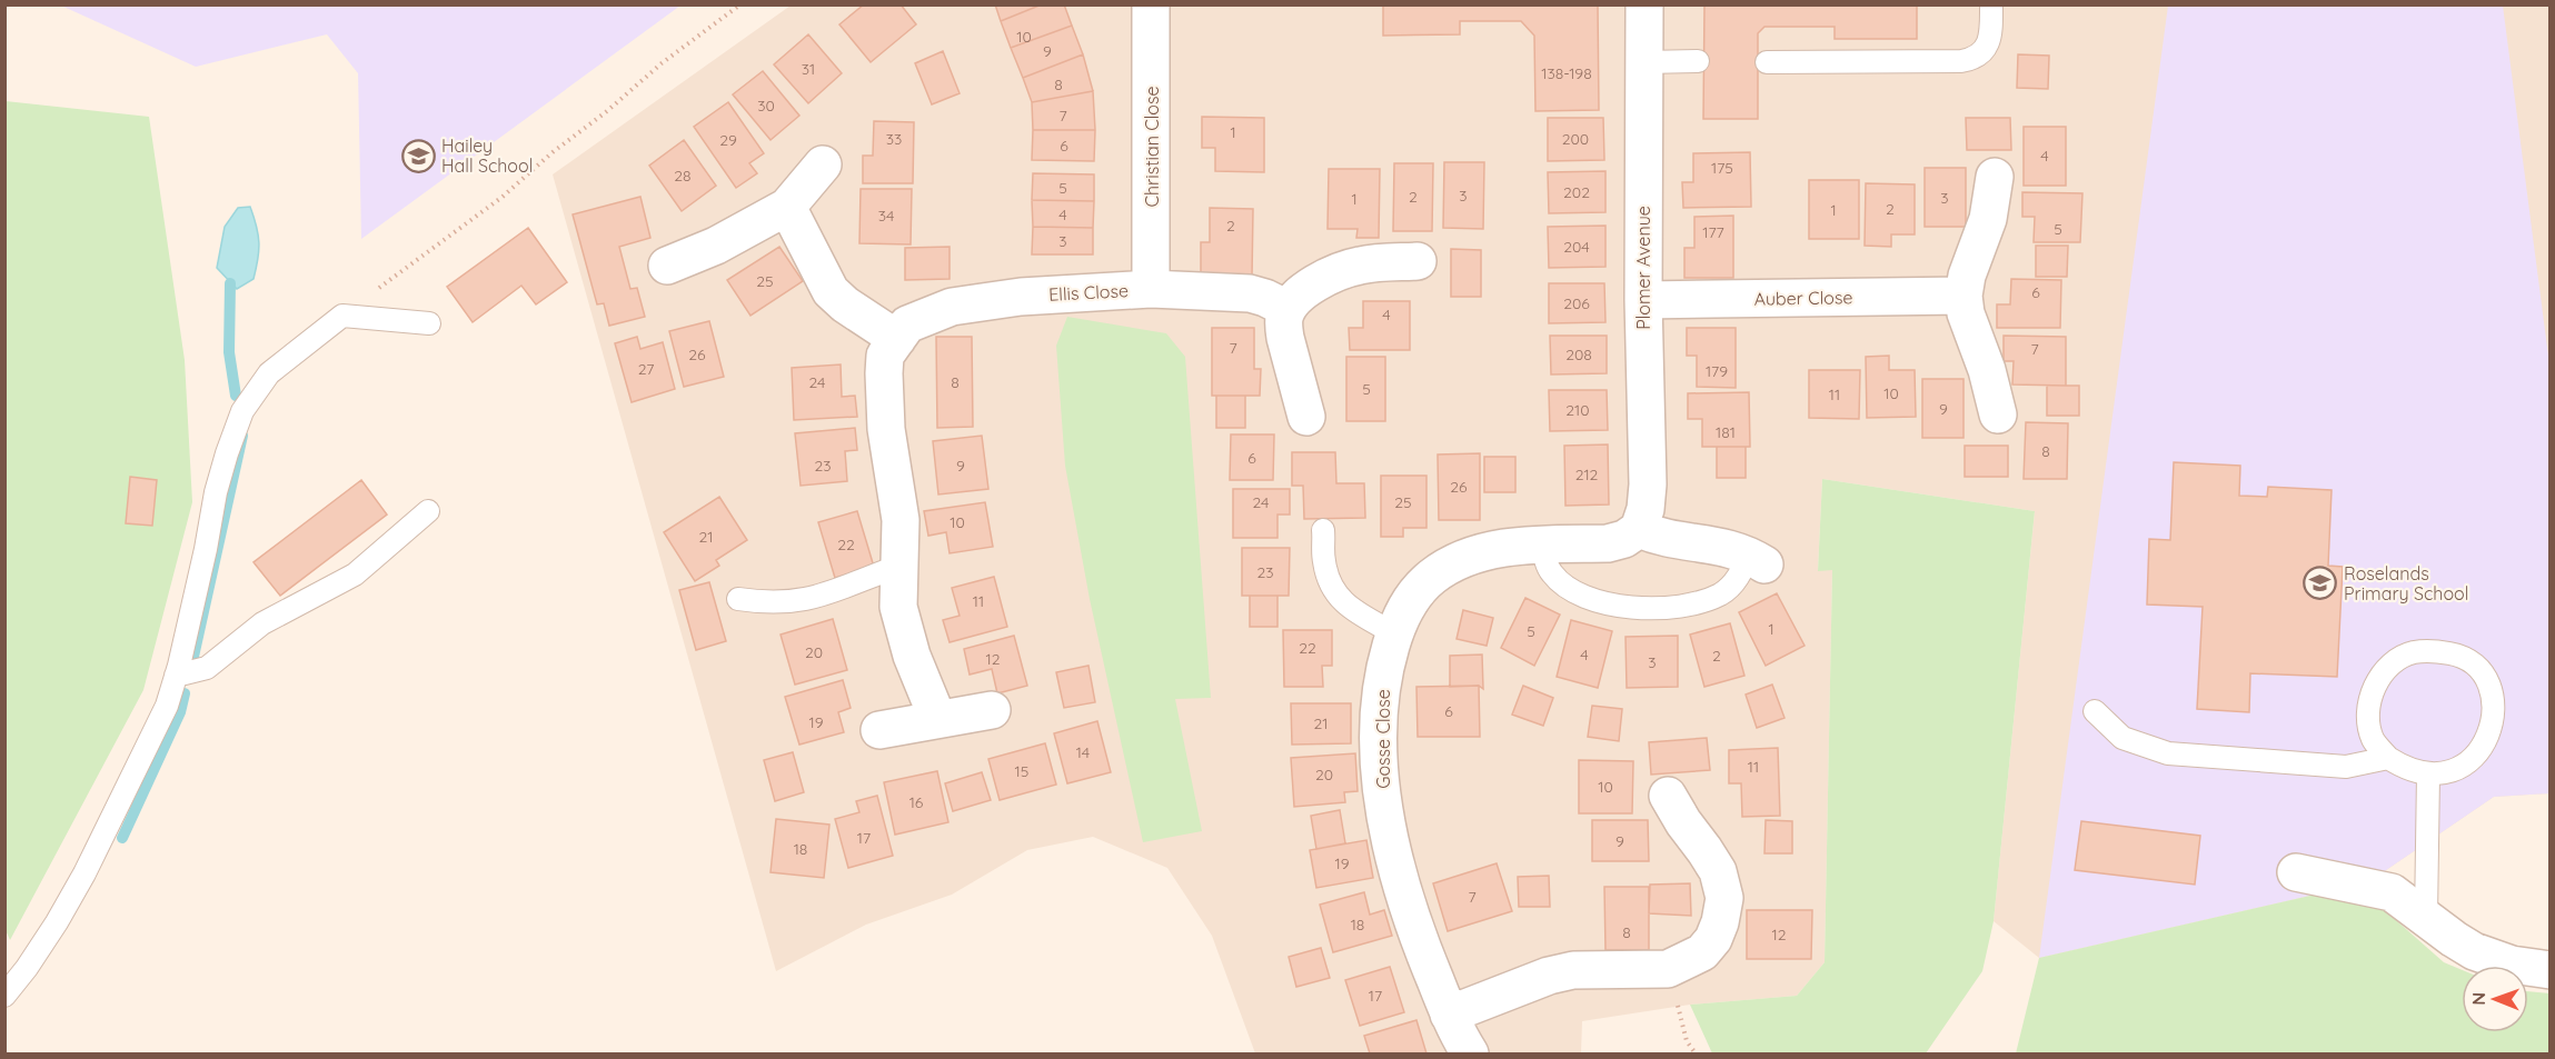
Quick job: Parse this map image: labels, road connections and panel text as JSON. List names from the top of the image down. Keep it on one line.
{"streets":{"street":["Christian Close","Plomer Avenue","Ellis Close","Auber Close","Gosse Close"]},"crossings":[["Christian Close","Ellis Close"],["Plomer Avenue","Auber Close"],["Plomer Avenue","Gosse Close"]],"places":{"school or university":["Hailey Hall School","Roselands Primary School"]},"house_numbers":["10","9","31","138-198","8","30","7","1","33","200","29","6","4","175","28","5","202","3","2","3","1","2","1","4","34","2","5","177","3","204","25","6","206","4","7","7","26","208","27","179","24","8","5","10","11","9","210","181","8","6","23","9","212","26","24","25","10","21","22","23","11","1","5","22","20","4","2","12","3","6","19","21","14","11","15","20","10","16","17","9","18","19","7","18","8","12","17"],"north":"left"}
